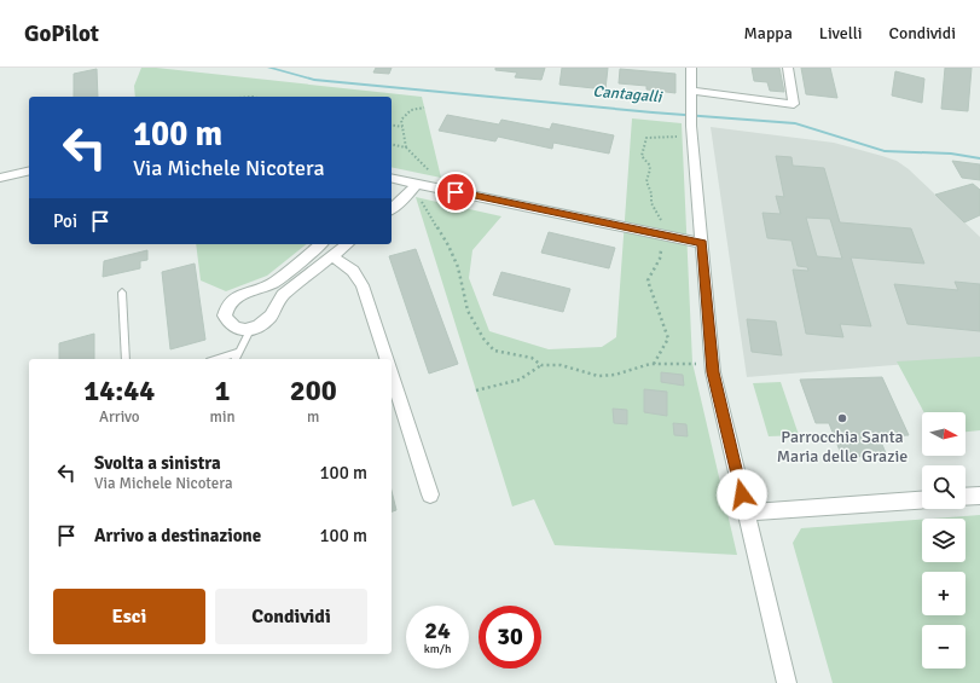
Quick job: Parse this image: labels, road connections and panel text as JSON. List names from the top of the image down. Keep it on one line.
{"water":["Cantagalli"],"places":["Parrocchia Santa Maria delle Grazie"],"north":"right","page":{"header":"GoPilot","nav":["Mappa","Livelli","Condividi"],"turn":["100 m","Via Michele Nicotera"],"then":"Poi","eta":["14:44","Arrivo","1","min","200","m"],"map_buttons":["+","−"],"list":[{"name":"Svolta a sinistra","note":"Via Michele Nicotera","value":"100 m"},{"name":"Arrivo a destinazione","value":"100 m"}],"buttons":["Esci","Condividi"],"speed":"24 km/h","limit":"30"}}
